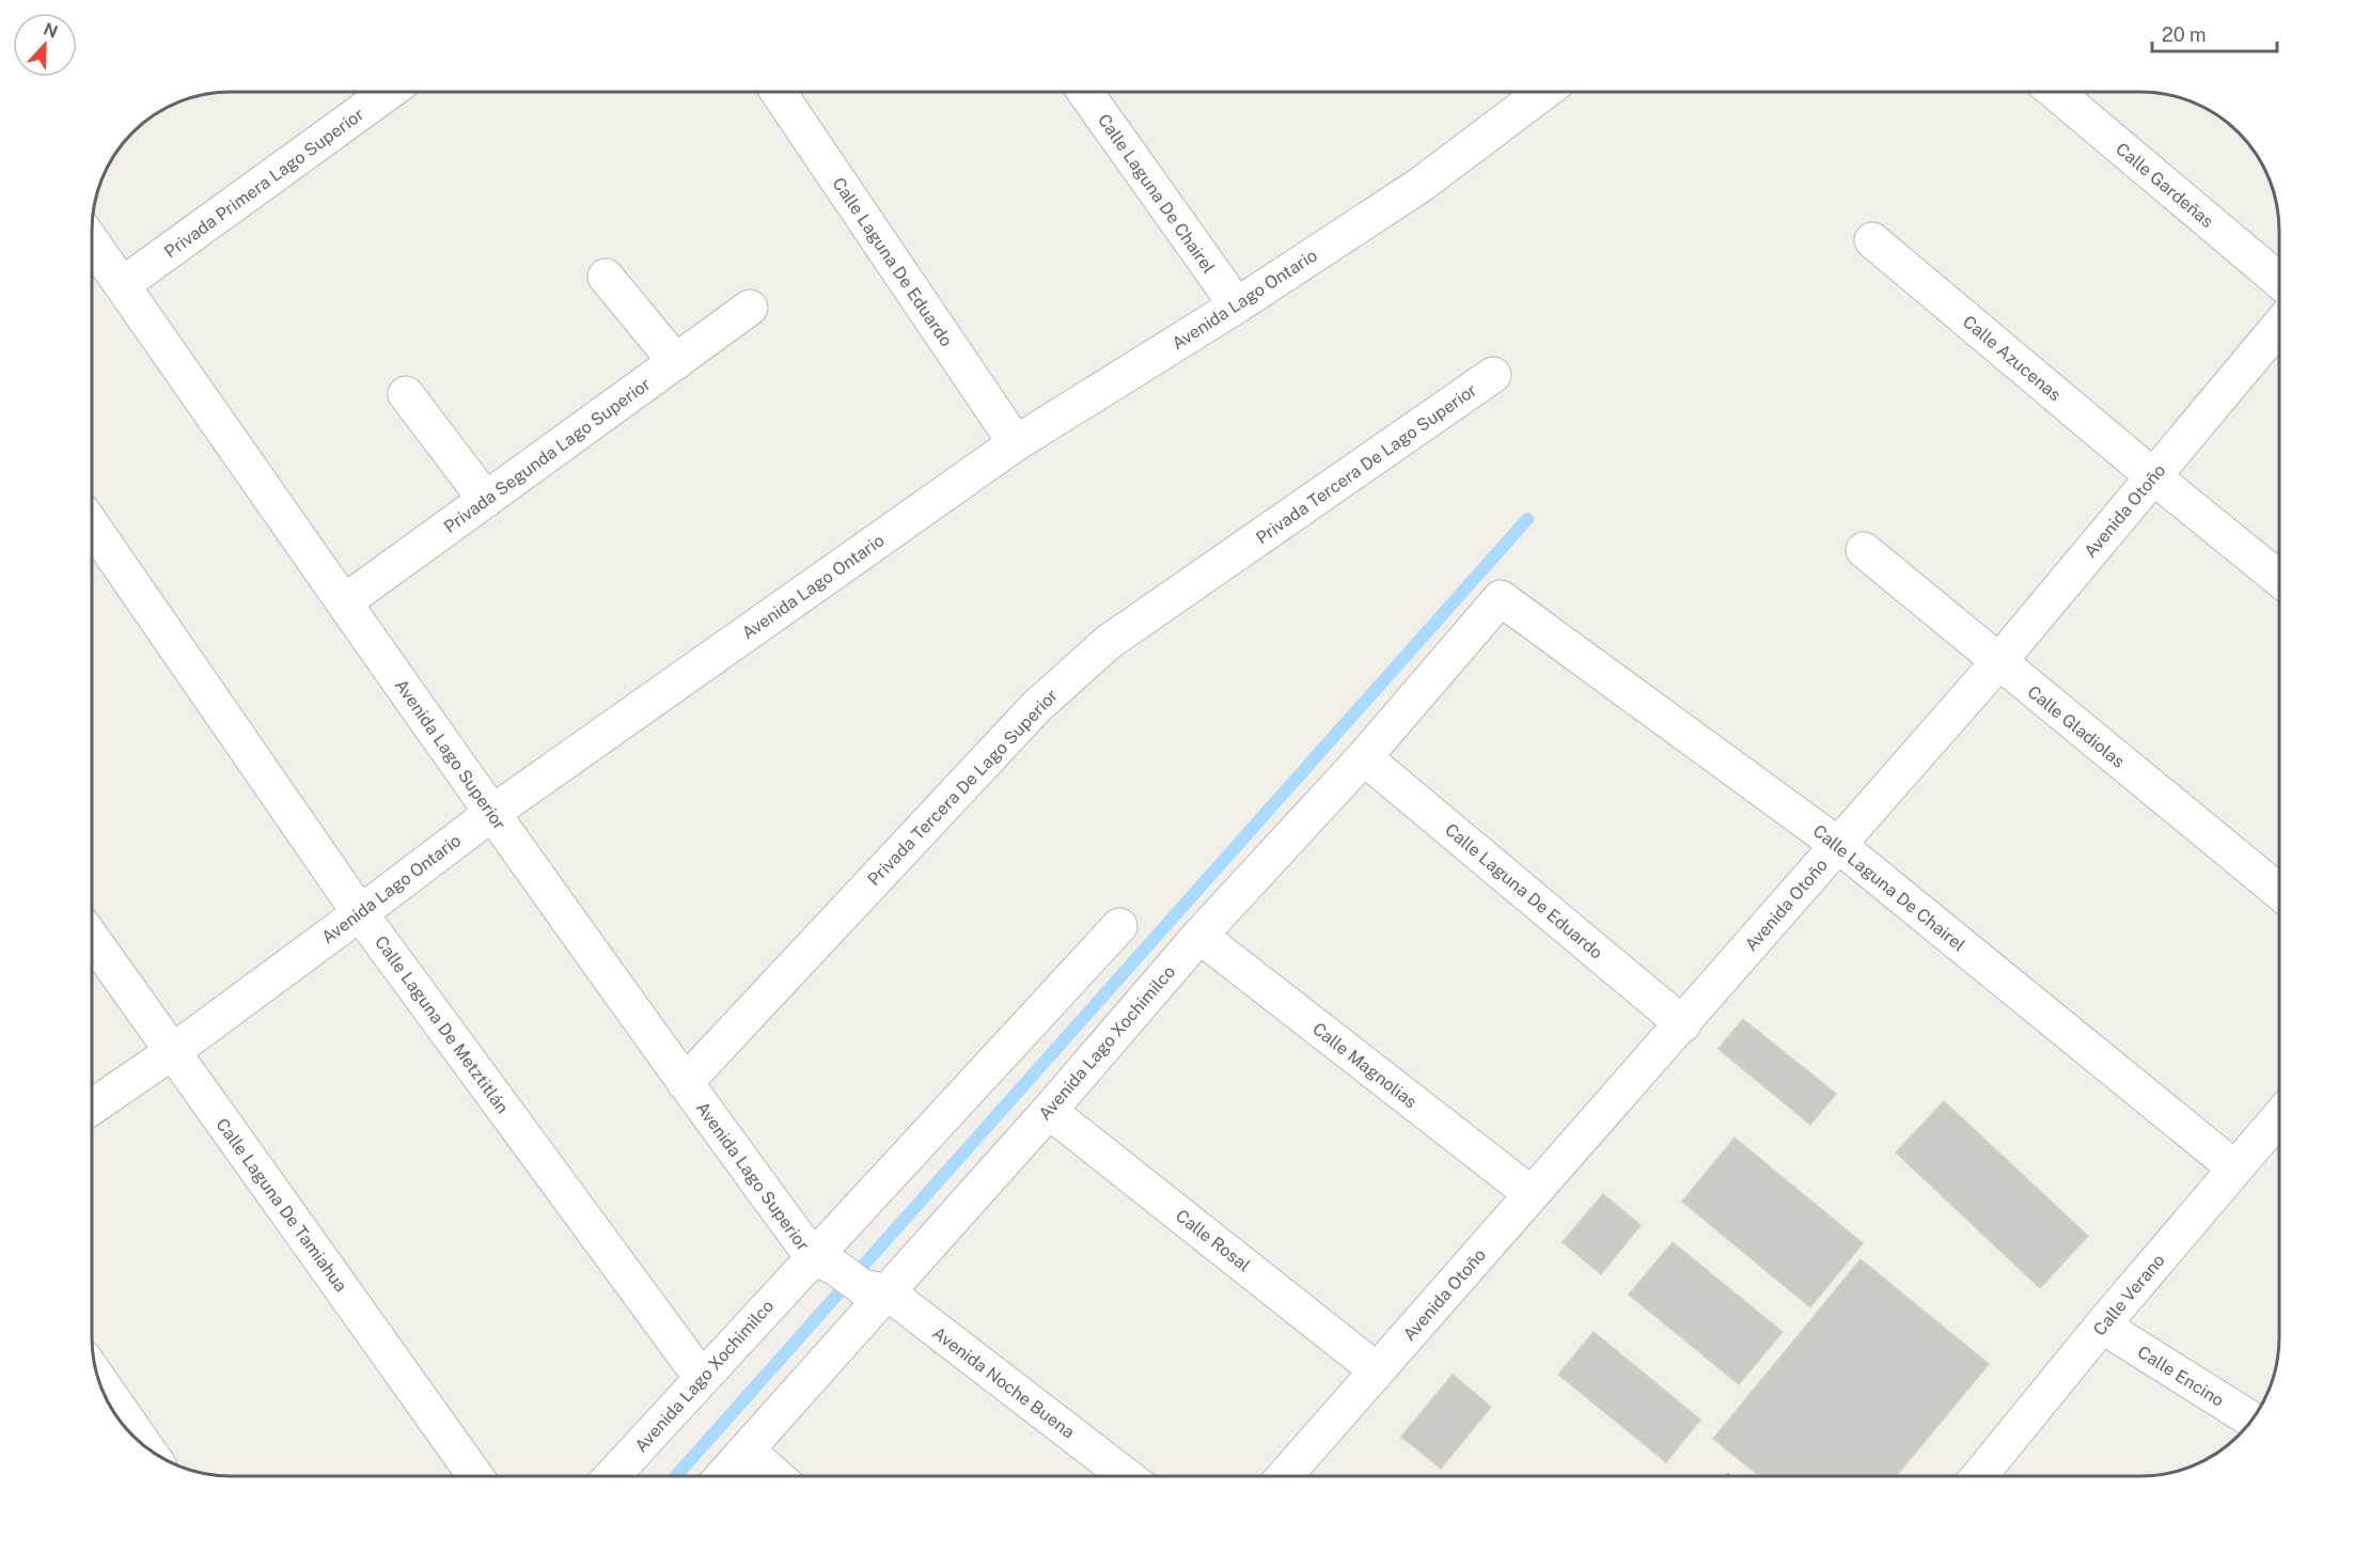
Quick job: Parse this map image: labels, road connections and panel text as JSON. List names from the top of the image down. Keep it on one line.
{"streets":{"street":["Privada Primera Lago Superior","Calle Gardeñas","Calle Laguna De Chairel","Calle Laguna De Eduardo","Avenida Lago Ontario","Calle Azucenas","Privada Segunda Lago Superior","Privada Tercera De Lago Superior","Avenida Otoño","Calle Gladiolas","Avenida Lago Superior","Calle Laguna De Metztitlán","Avenida Lago Xochimilco","Calle Magnolias","Calle Laguna De Tamiahua","Calle Rosal","Calle Verano","Calle Encino","Avenida Noche Buena"]},"crossings":[["Privada Primera Lago Superior","Avenida Lago Superior"],["Calle Laguna De Chairel","Avenida Lago Ontario"],["Calle Laguna De Chairel","Avenida Otoño"],["Calle Laguna De Chairel","Avenida Lago Xochimilco"],["Calle Laguna De Chairel","Calle Verano"],["Calle Laguna De Eduardo","Avenida Lago Ontario"],["Calle Laguna De Eduardo","Avenida Otoño"],["Calle Laguna De Eduardo","Avenida Lago Xochimilco"],["Avenida Lago Ontario","Avenida Lago Superior"],["Avenida Lago Ontario","Calle Laguna De Metztitlán"],["Avenida Lago Ontario","Calle Laguna De Tamiahua"],["Calle Azucenas","Avenida Otoño"],["Privada Segunda Lago Superior","Avenida Lago Superior"],["Privada Tercera De Lago Superior","Avenida Lago Superior"],["Avenida Otoño","Calle Gladiolas"],["Avenida Otoño","Calle Magnolias"],["Avenida Otoño","Calle Rosal"],["Avenida Lago Superior","Avenida Lago Xochimilco"],["Avenida Lago Superior","Avenida Noche Buena"],["Calle Laguna De Metztitlán","Avenida Lago Xochimilco"],["Avenida Lago Xochimilco","Calle Magnolias"],["Avenida Lago Xochimilco","Calle Rosal"],["Avenida Lago Xochimilco","Avenida Noche Buena"],["Calle Verano","Calle Encino"]],"scale_bar":"20 m","north":"top"}
